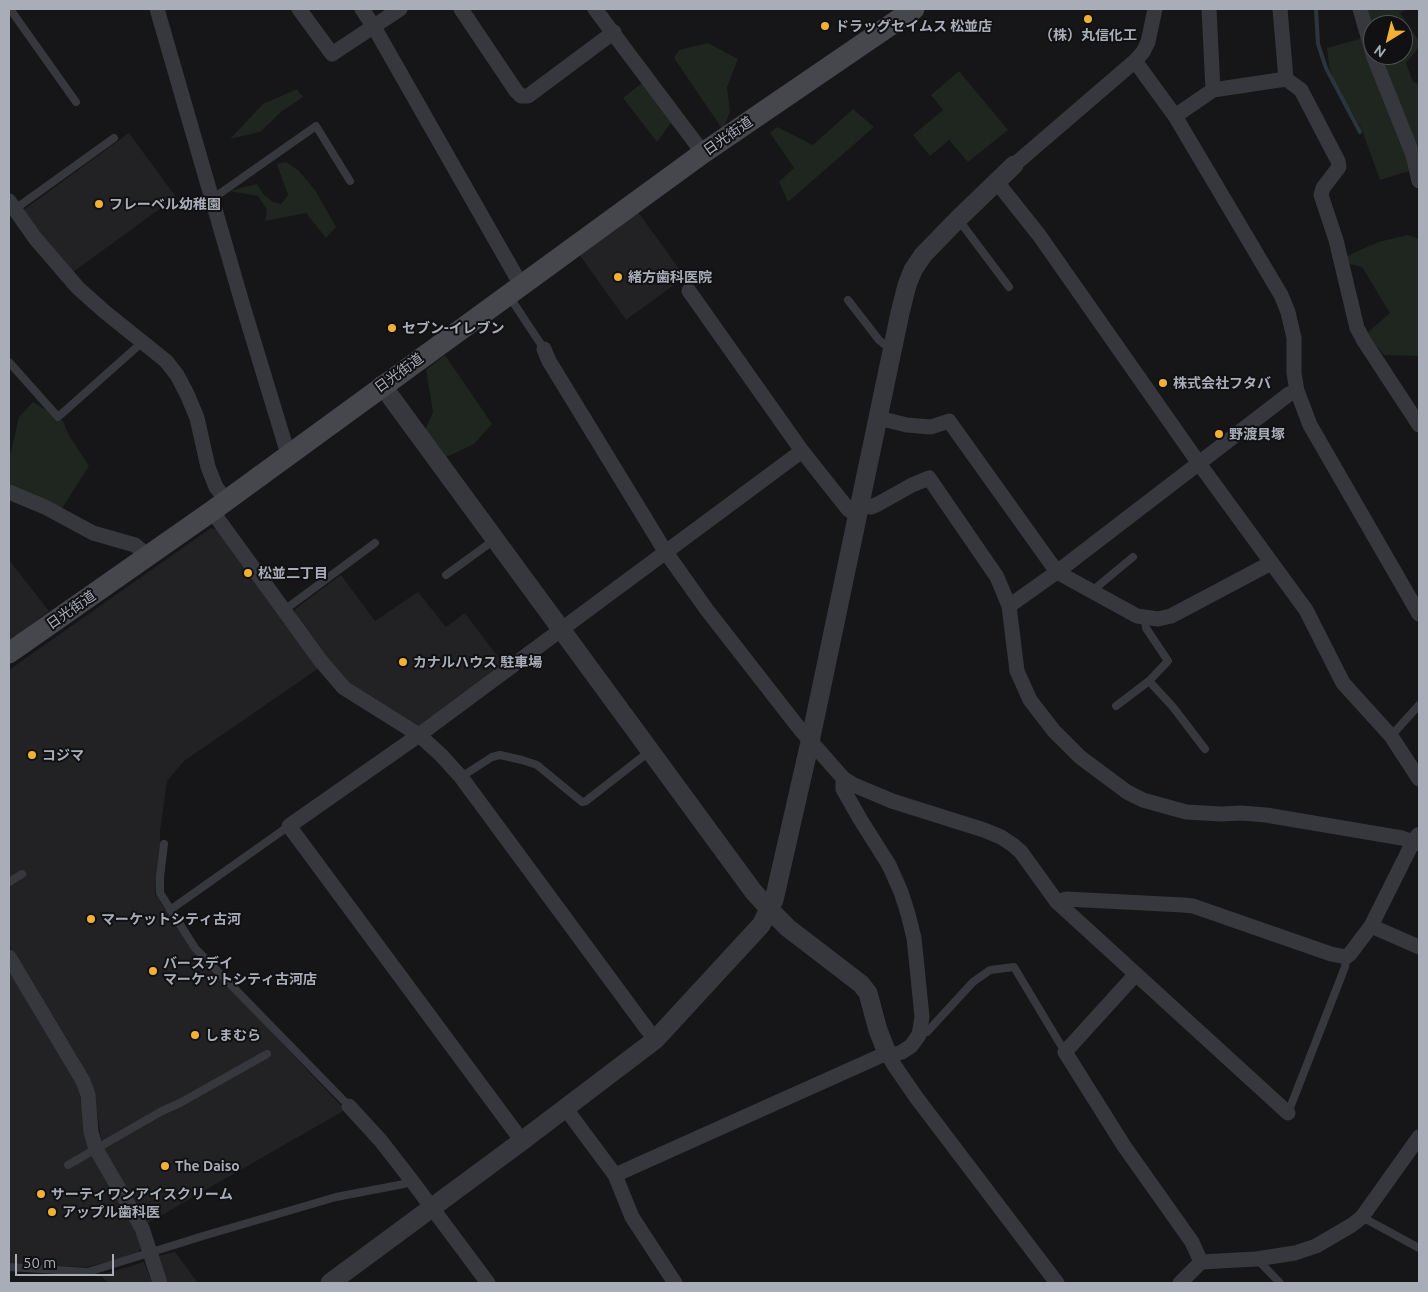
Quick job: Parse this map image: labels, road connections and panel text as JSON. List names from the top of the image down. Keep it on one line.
{"streets":{"main road":["日光街道"]},"places":["（株）丸信化工","ドラッグセイムス 松並店","フレーベル幼稚園","緒方歯科医院","セブン-イレブン","株式会社フタバ","野渡貝塚","松並二丁目","カナルハウス 駐車場","コジマ","マーケットシティ古河","バースデイ マーケットシティ古河店","しまむら","The Daiso","サーティワンアイスクリーム","アップル歯科医"],"scale_bar":"50 m","north":"bottom left"}
